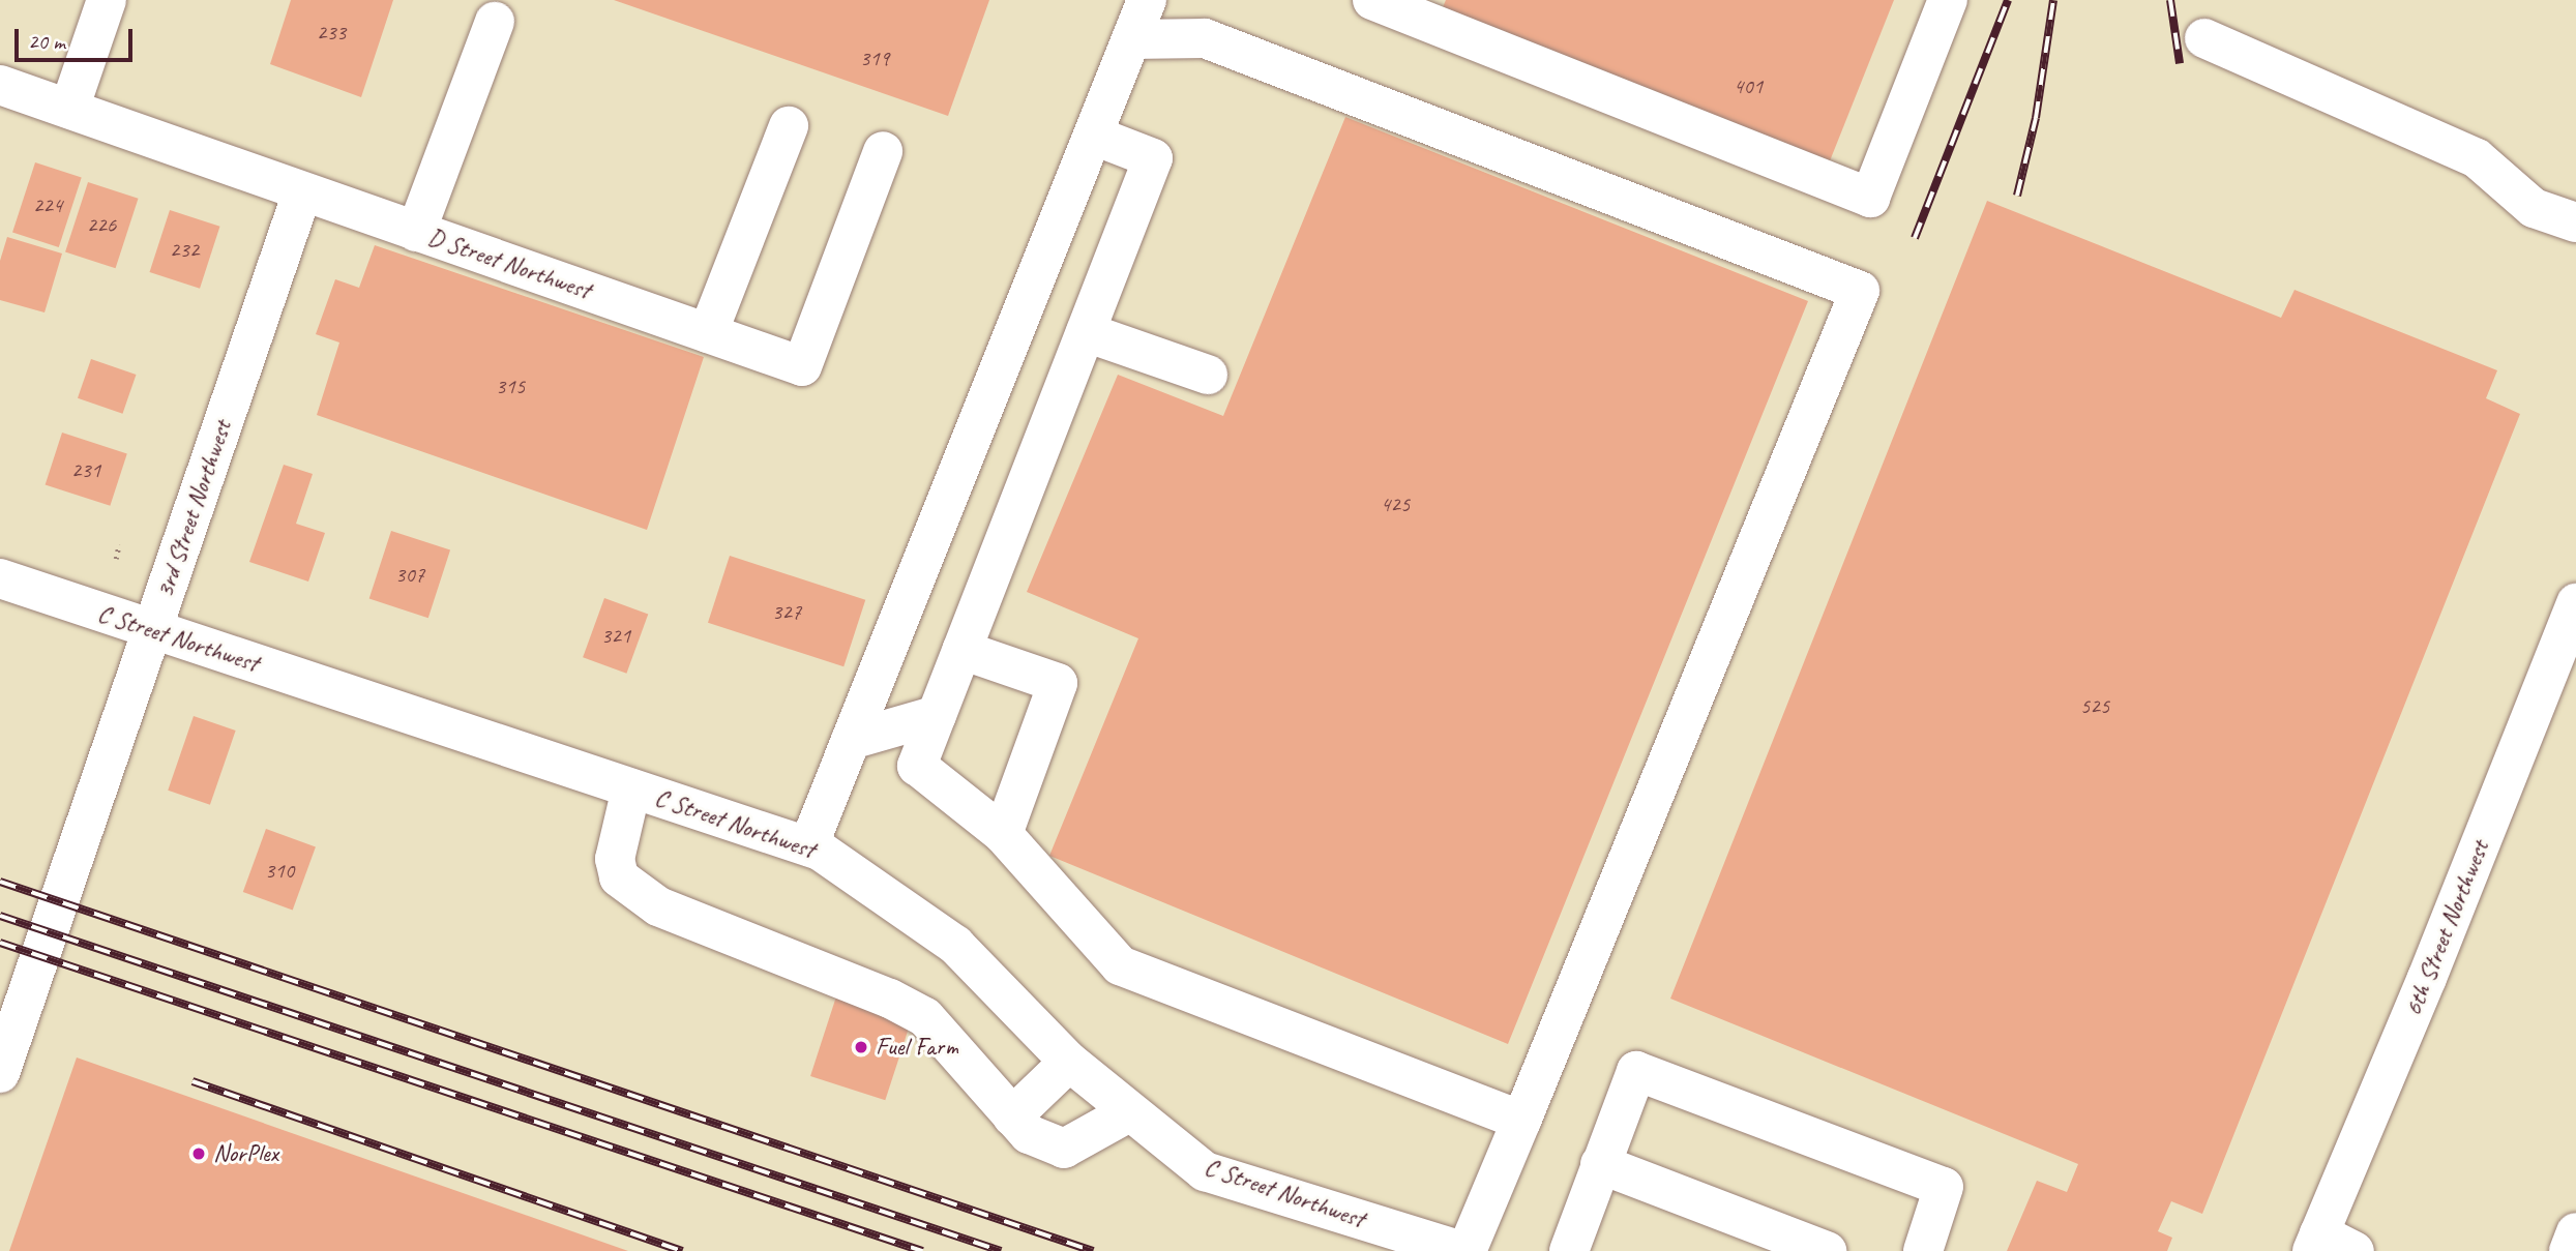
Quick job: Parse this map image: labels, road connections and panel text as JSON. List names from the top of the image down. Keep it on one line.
{"streets":{"street":["D Street Northwest","3rd Street Northwest","C Street Northwest","6th Street Northwest"]},"crossings":[["D Street Northwest","3rd Street Northwest"],["3rd Street Northwest","C Street Northwest"]],"places":["Fuel Farm","NorPlex"],"house_numbers":["233","319","401","224","226","232","315","231","425","307","327","321","525","310"],"scale_bar":"20 m"}
